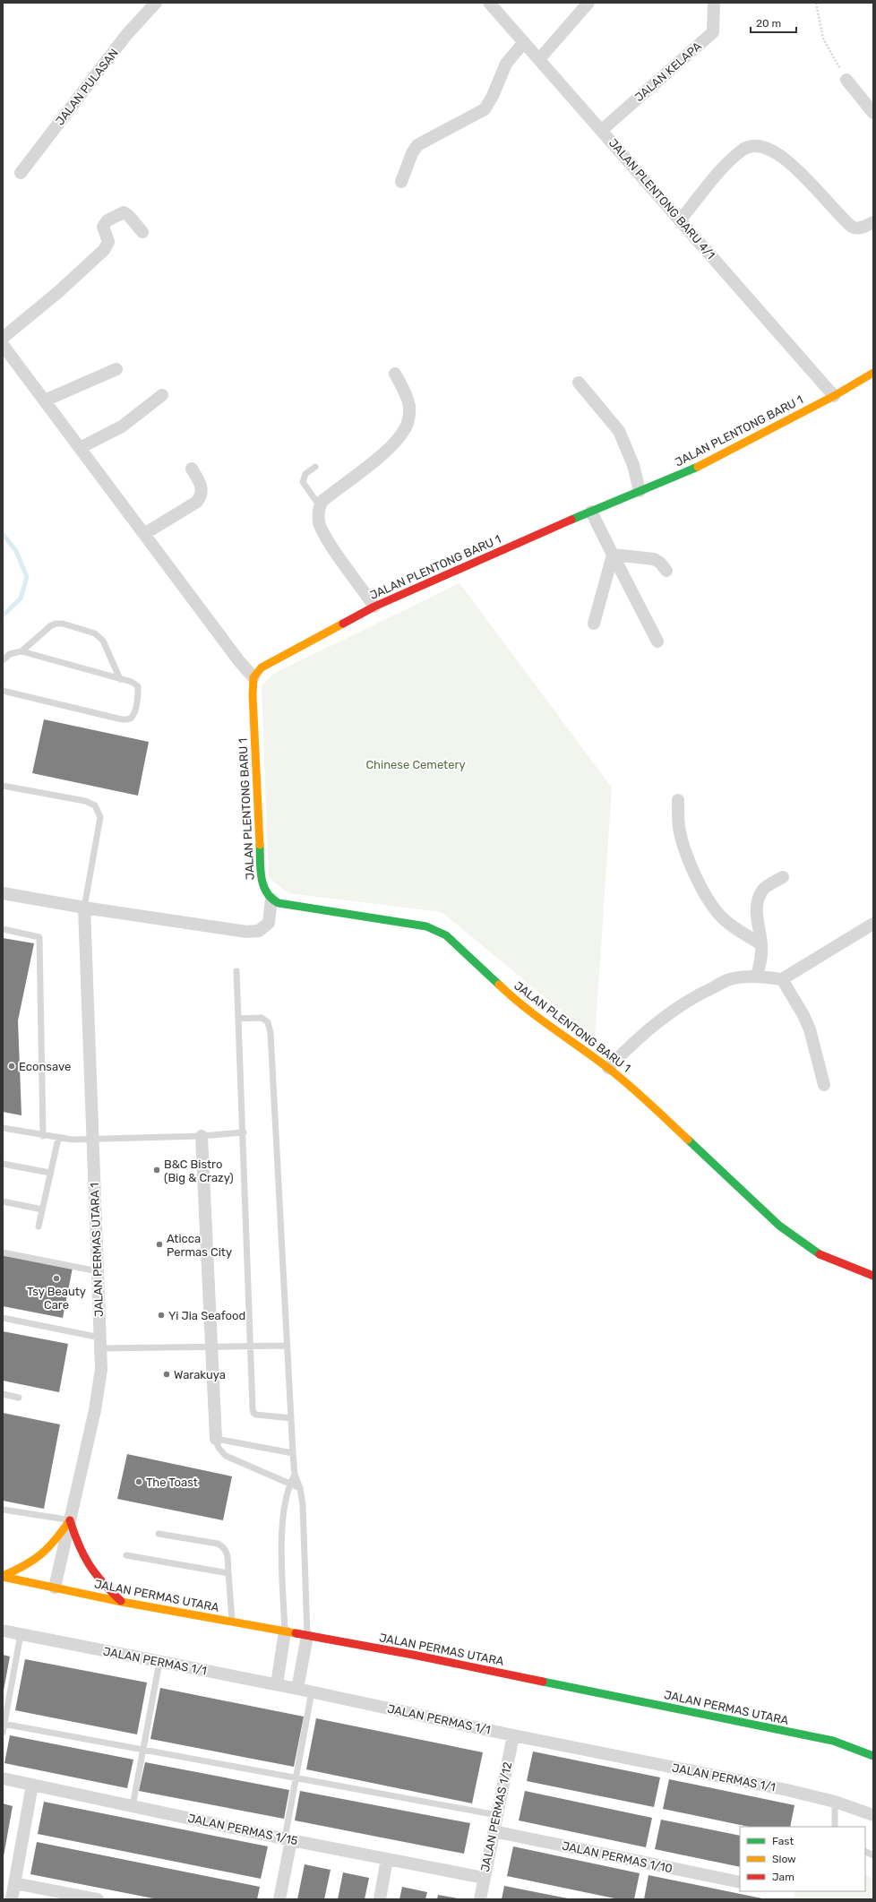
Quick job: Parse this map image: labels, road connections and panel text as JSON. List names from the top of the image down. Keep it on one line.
{"streets":{"street":["JALAN KELAPA","JALAN PULASAN","JALAN PLENTONG BARU 4/1","JALAN PLENTONG BARU 1","JALAN PERMAS UTARA 1","JALAN PERMAS UTARA","JALAN PERMAS 1/1","JALAN PERMAS 1/12","JALAN PERMAS 1/15","JALAN PERMAS 1/10"]},"crossings":[["JALAN KELAPA","JALAN PLENTONG BARU 4/1"],["JALAN PLENTONG BARU 4/1","JALAN PLENTONG BARU 1"],["JALAN PERMAS UTARA 1","JALAN PERMAS UTARA"],["JALAN PERMAS 1/1","JALAN PERMAS 1/12"],["JALAN PERMAS 1/12","JALAN PERMAS 1/15"],["JALAN PERMAS 1/12","JALAN PERMAS 1/10"]],"parks":["Chinese Cemetery"],"places":["Econsave","B&C Bistro (Big & Crazy)","Aticca Permas City","Tsy Beauty Care","Yi Jia Seafood","Warakuya","The Toast"],"legend":["Fast","Slow","Jam"],"scale_bar":"20 m"}
